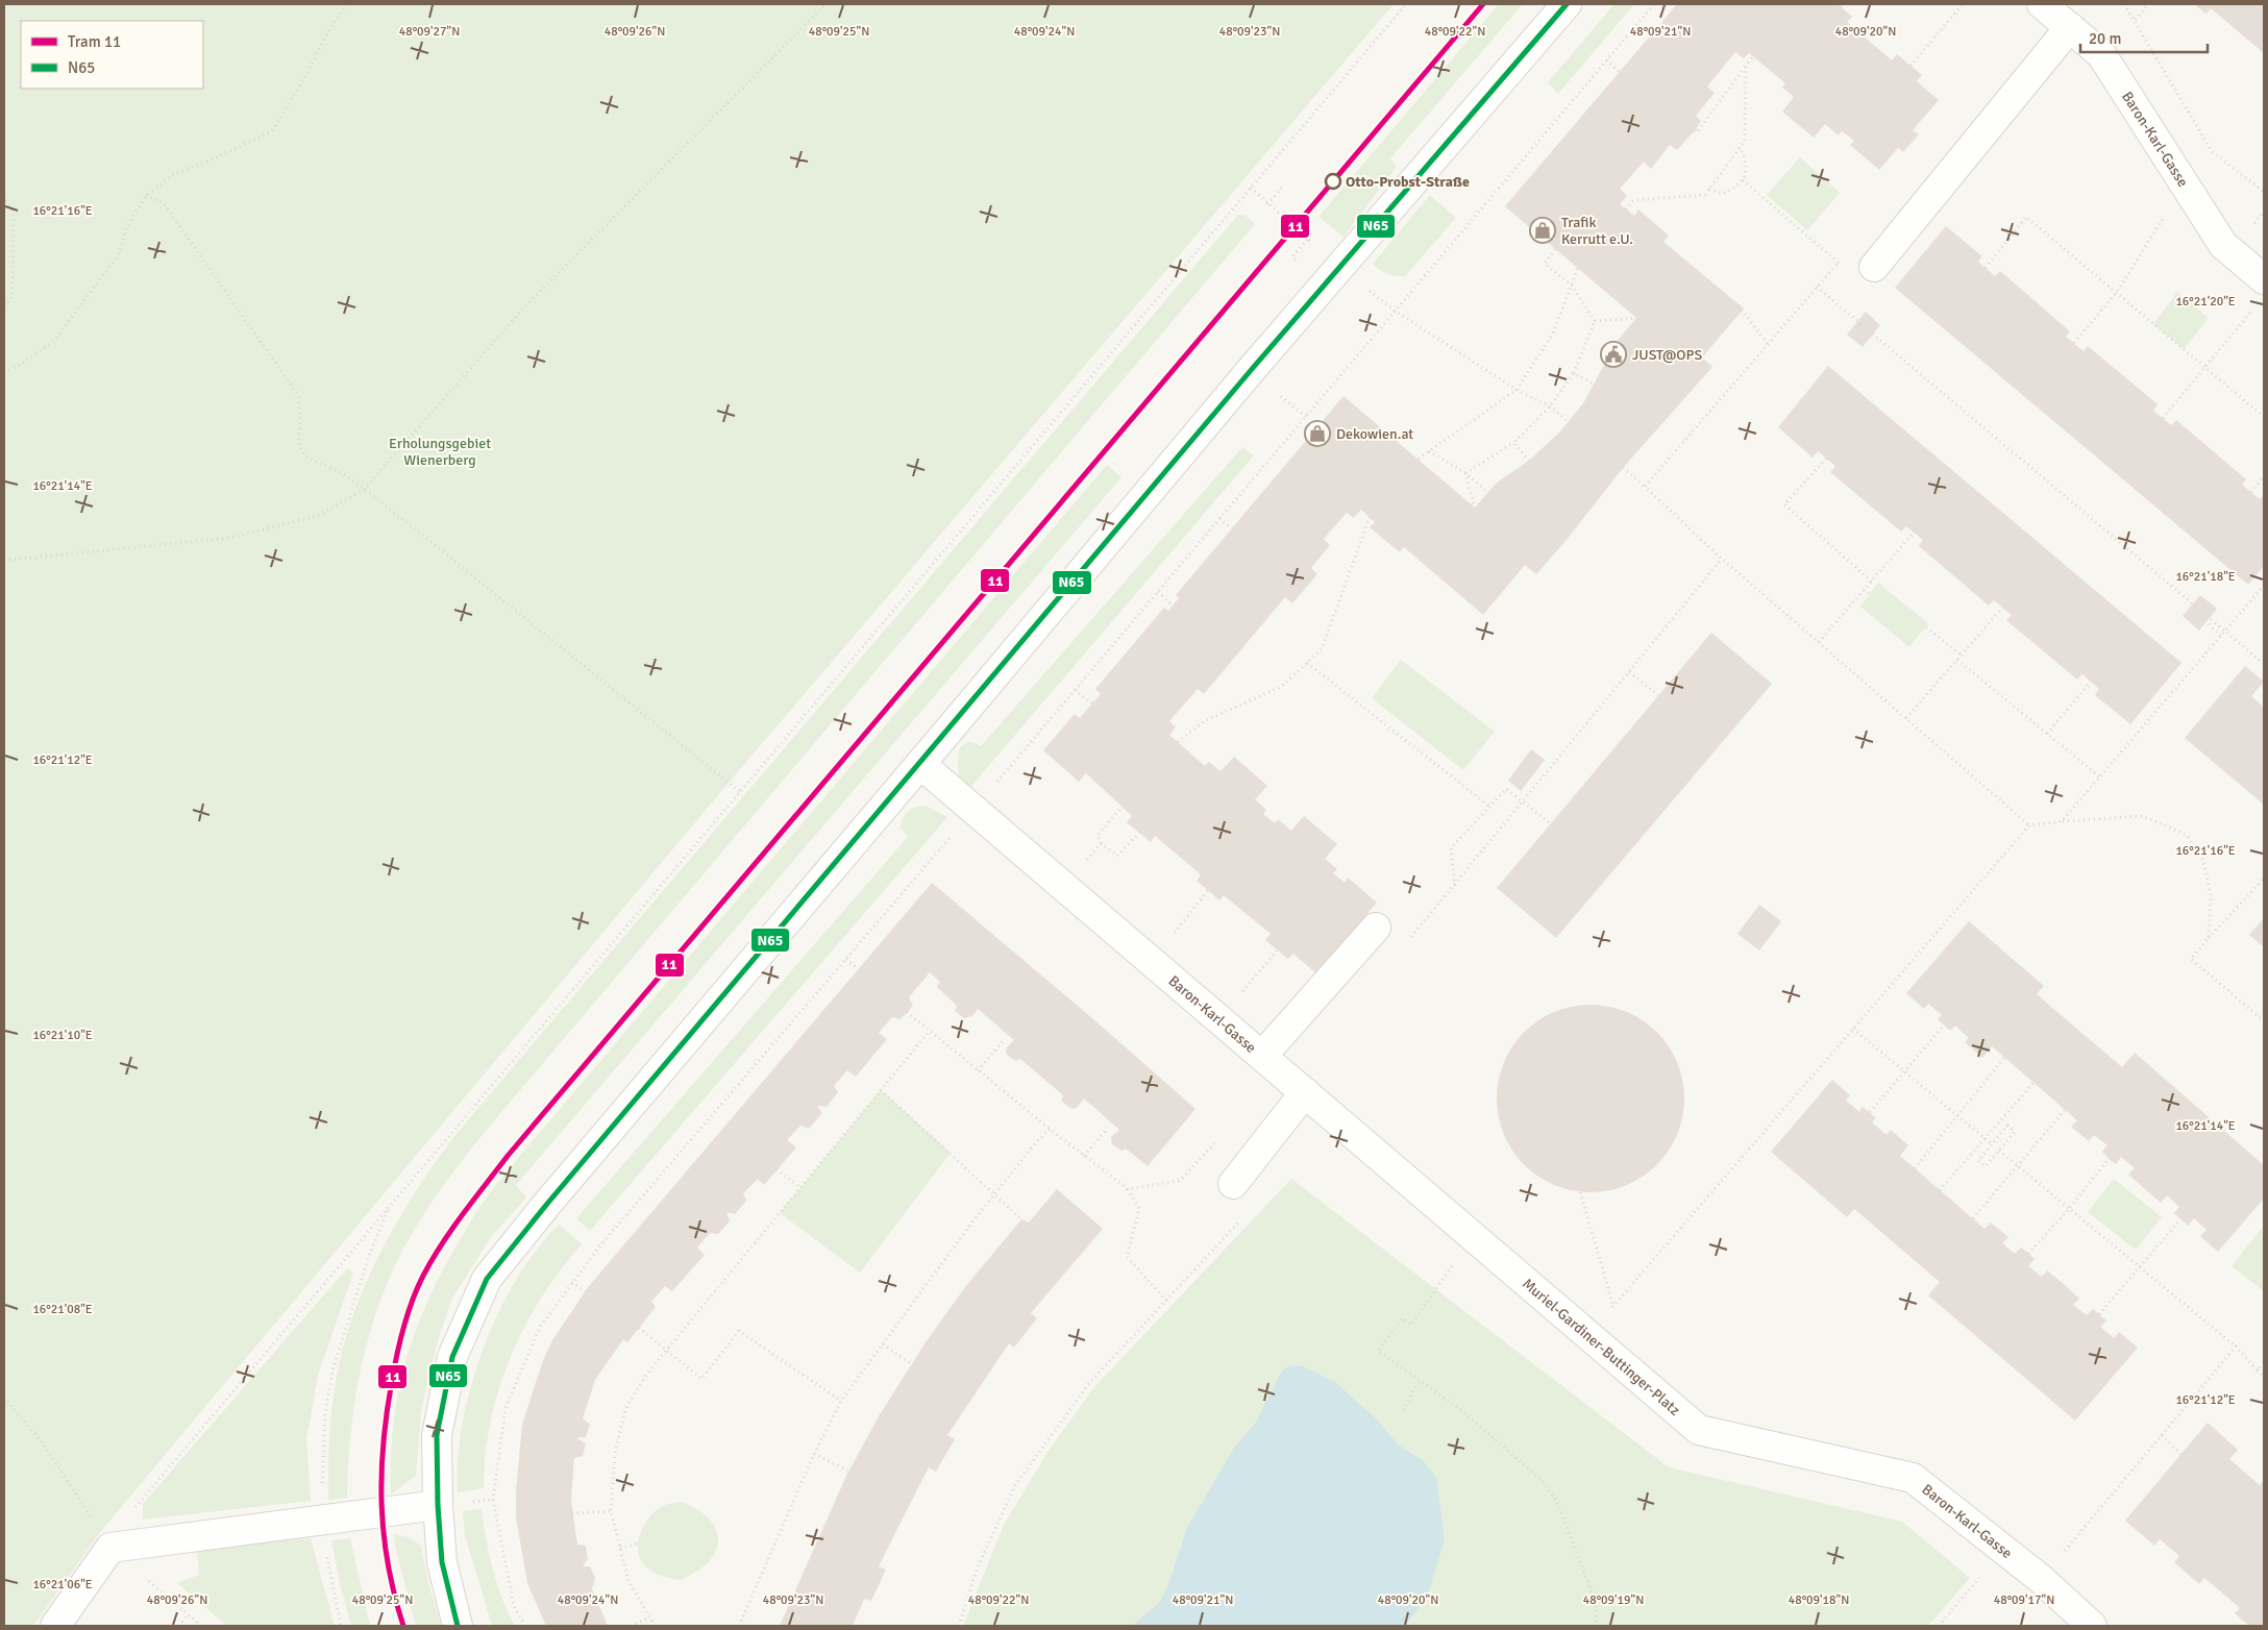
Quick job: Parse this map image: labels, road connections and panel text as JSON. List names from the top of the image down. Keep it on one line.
{"streets":{"street":["Baron-Karl-Gasse","Muriel-Gardiner-Buttinger-Platz"]},"crossings":[["Baron-Karl-Gasse","Muriel-Gardiner-Buttinger-Platz"]],"parks":["Erholungsgebiet Wienerberg"],"places":{"other":["Otto-Probst-Straße"],"shop":["Trafik Kerrutt e.U.","Dekowien.at"],"public building":["JUST@OPS"]},"lines":["tram line 11","transit line N65"],"legend":["Tram 11","N65"],"scale_bar":"20 m","coordinates":["48°09'27\"N","48°09'26\"N","48°09'25\"N","48°09'24\"N","48°09'23\"N","48°09'22\"N","48°09'21\"N","48°09'20\"N","16°21'16\"E","16°21'20\"E","16°21'14\"E","16°21'18\"E","16°21'12\"E","16°21'10\"E","16°21'08\"E","16°21'06\"E","48°09'19\"N","48°09'18\"N","48°09'17\"N"]}
